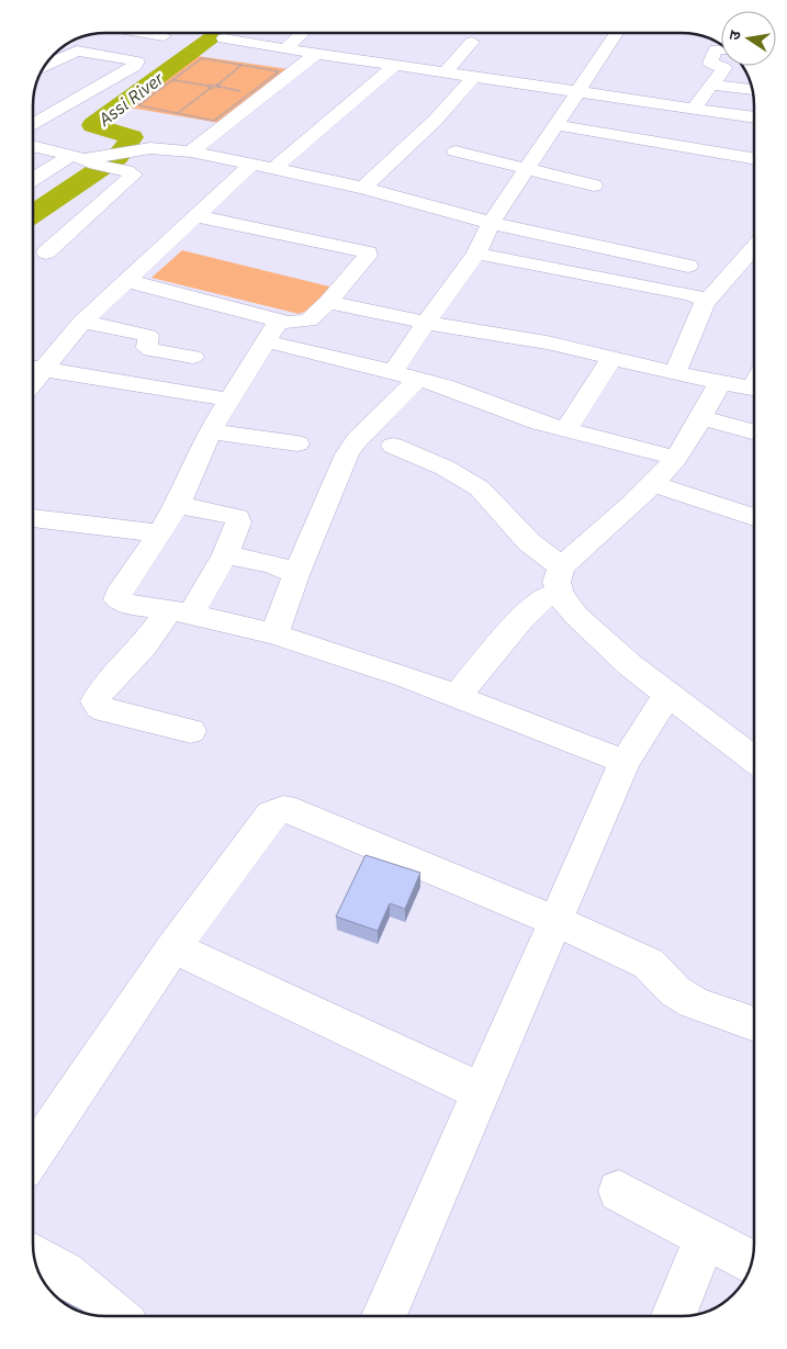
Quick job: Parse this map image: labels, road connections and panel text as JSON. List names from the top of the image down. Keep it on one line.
{"water":["Assi River"],"north":"left"}
